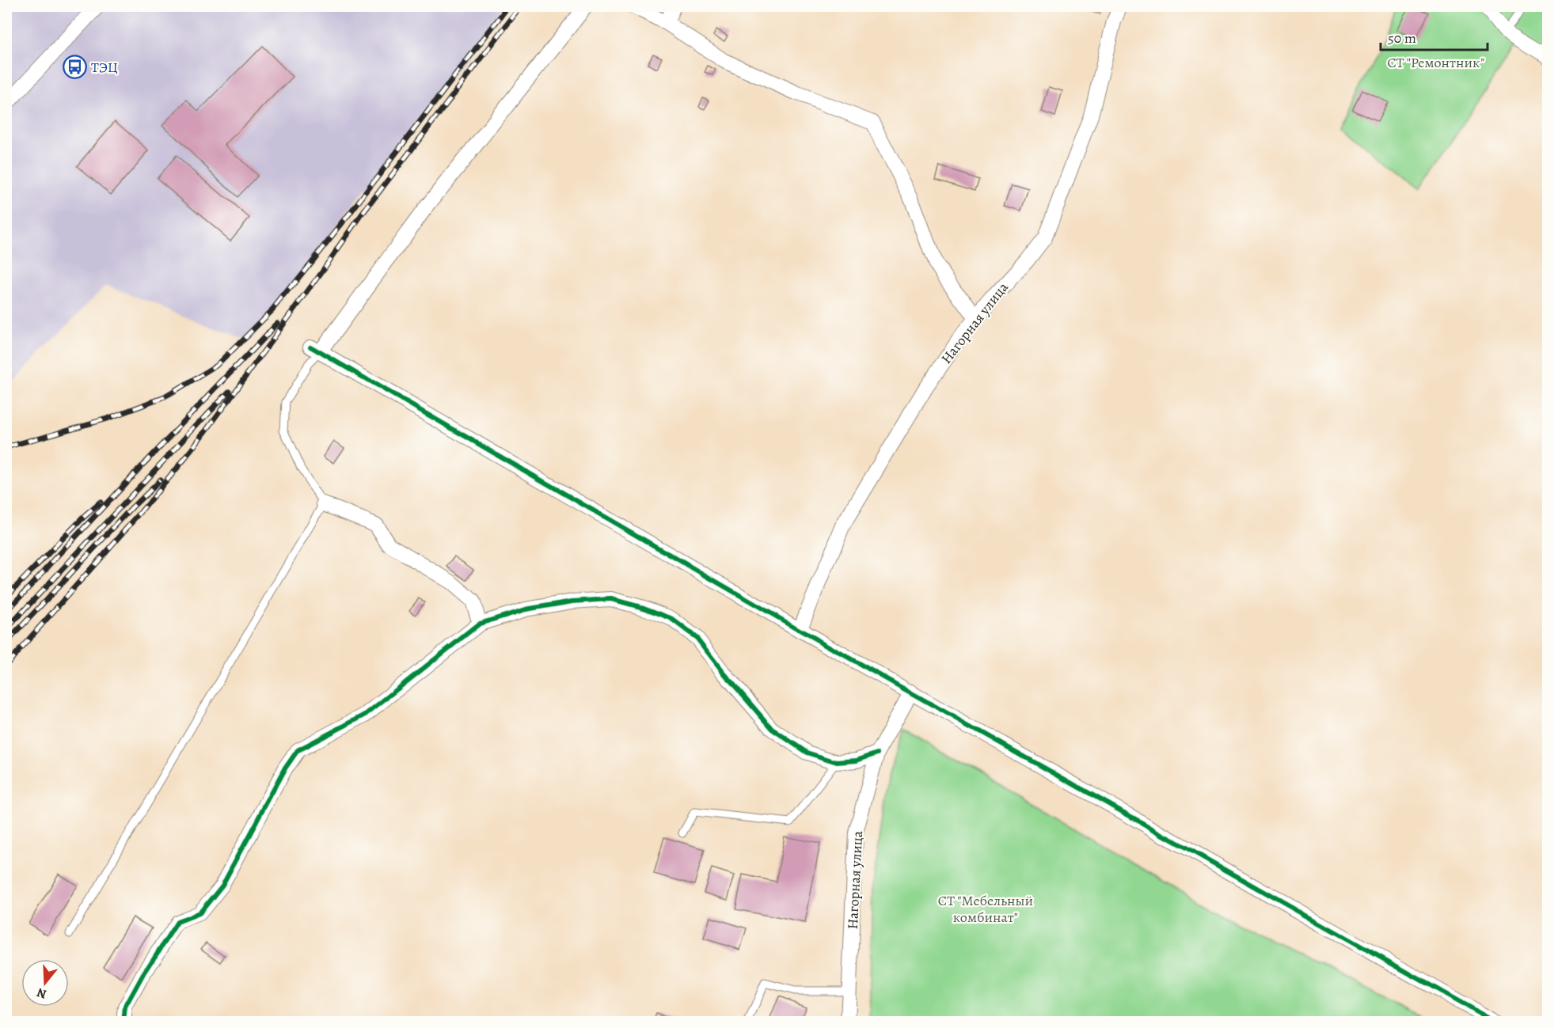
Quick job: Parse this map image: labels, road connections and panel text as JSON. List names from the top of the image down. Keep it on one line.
{"streets":{"street":["Нагорная улица"]},"parks":["СТ \"Ремонтник\"","СТ \"Мебельный комбинат\""],"places":{"bus stop":["ТЭЦ"]},"scale_bar":"50 m","north":"bottom"}
